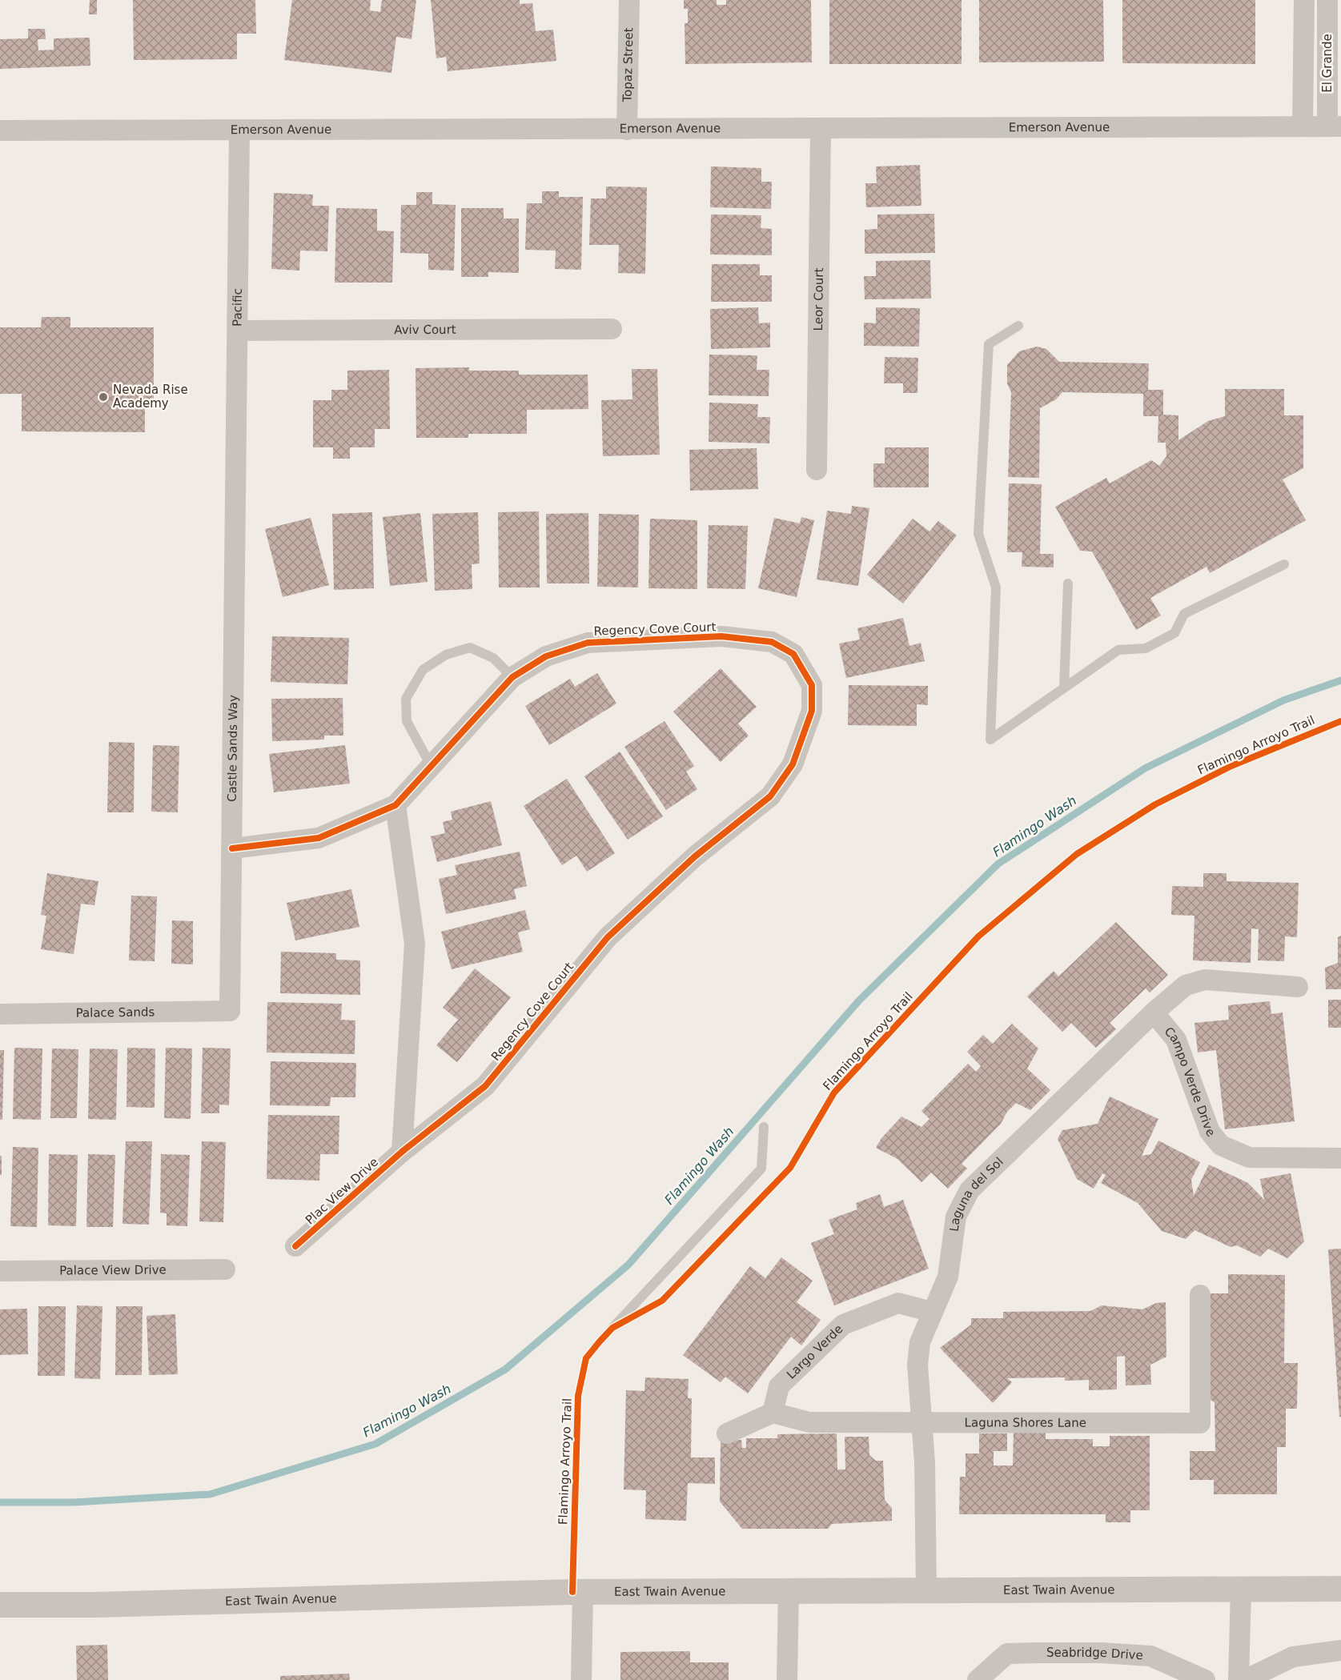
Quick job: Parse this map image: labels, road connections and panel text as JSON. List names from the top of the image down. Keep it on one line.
{"streets":{"street":["El Grande","Topaz Street","Emerson Avenue","Leor Court","Pacific","Aviv Court","Regency Cove Court","Castle Sands Way","Palace Sands","Campo Verde Drive","Plac View Drive","Laguna del Sol","Palace View Drive","Largo Verde","Laguna Shores Lane","East Twain Avenue","Seabridge Drive"],"cycle path":["Flamingo Arroyo Trail"]},"crossings":[["El Grande","Emerson Avenue"],["Topaz Street","Emerson Avenue"],["Emerson Avenue","Leor Court"],["Emerson Avenue","Pacific"],["Pacific","Aviv Court"],["Pacific","Castle Sands Way"],["Regency Cove Court","Castle Sands Way"],["Regency Cove Court","Plac View Drive"],["Castle Sands Way","Palace Sands"],["Campo Verde Drive","Laguna del Sol"],["Laguna del Sol","Largo Verde"],["Laguna del Sol","Laguna Shores Lane"],["Laguna del Sol","East Twain Avenue"],["Largo Verde","Laguna Shores Lane"]],"water":["Flamingo Wash"],"places":["Nevada Rise Academy"]}
